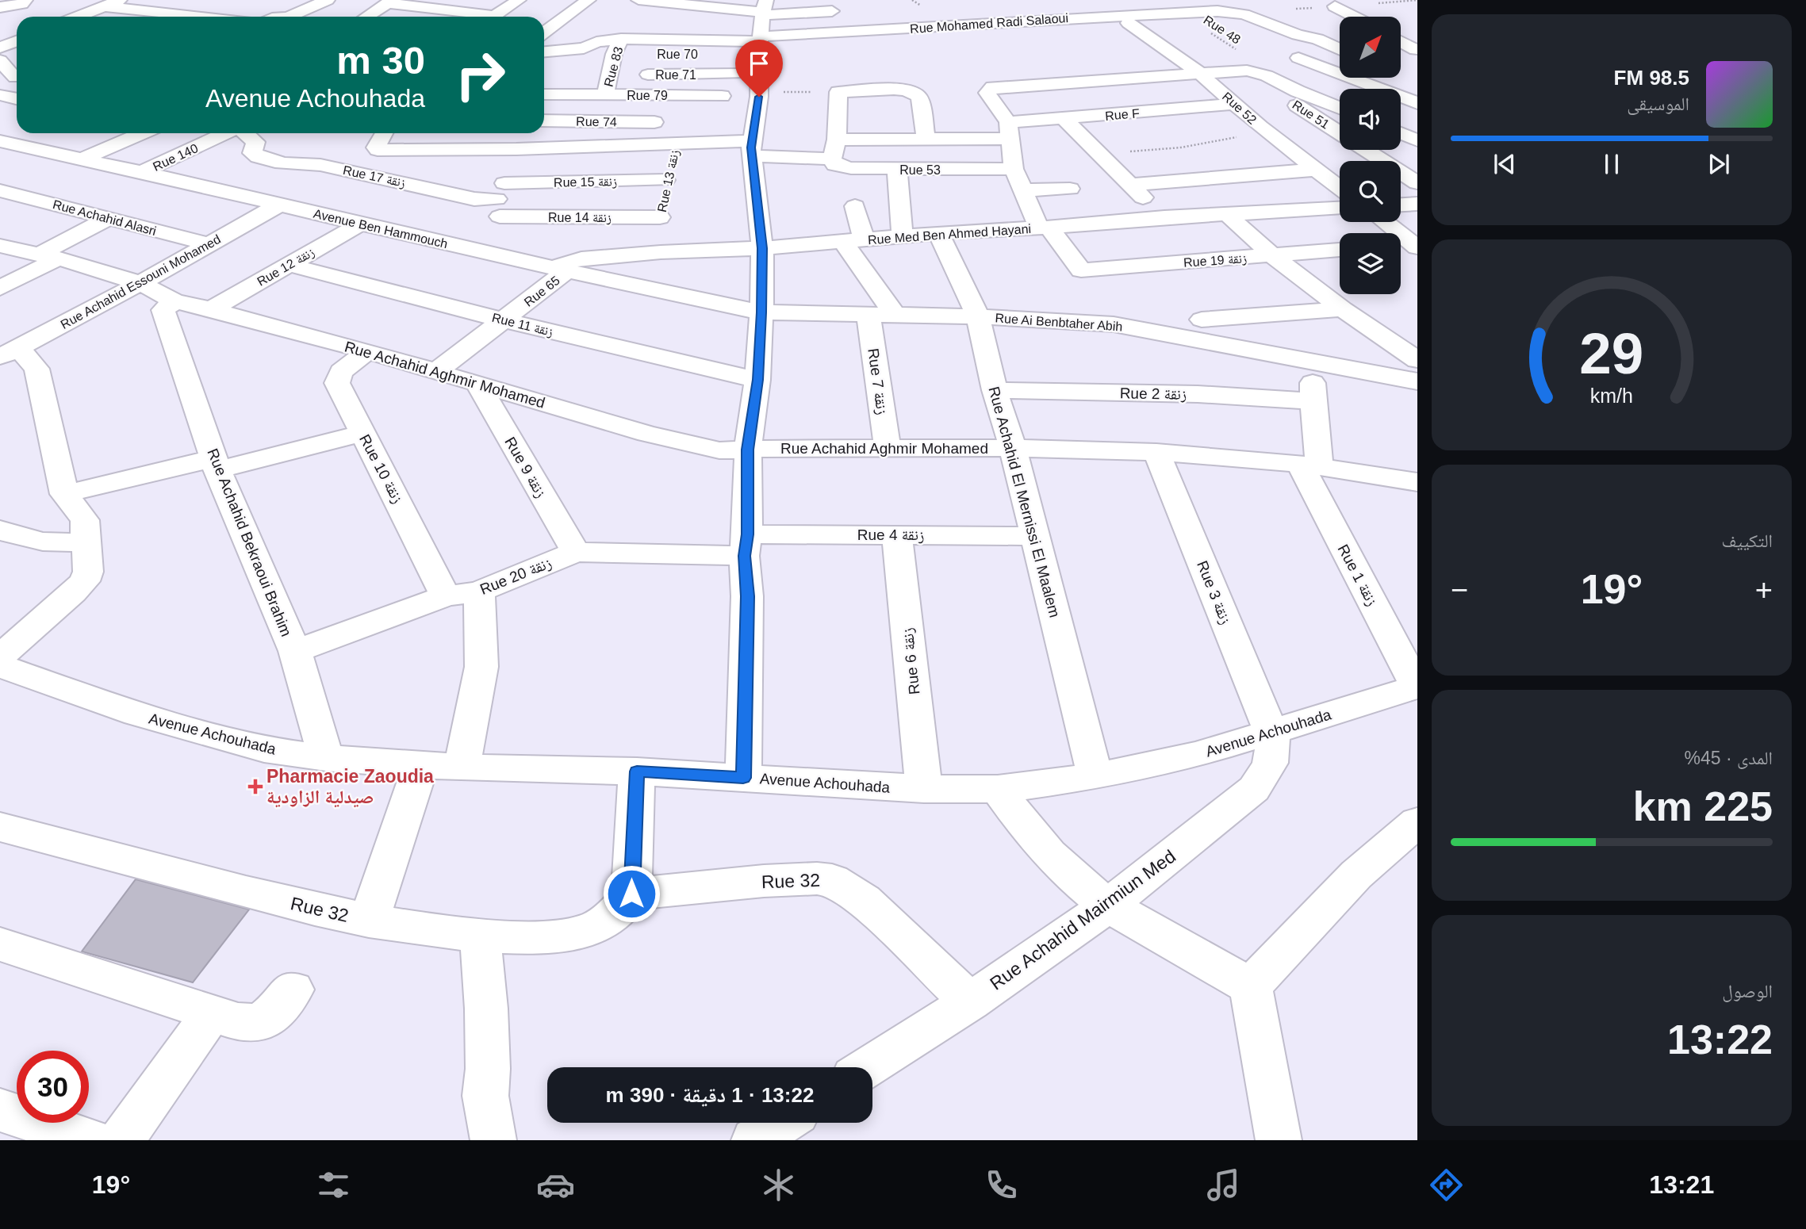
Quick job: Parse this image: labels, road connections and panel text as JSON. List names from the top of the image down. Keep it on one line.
{"streets":{"street":["Rue Mohamed Radi Salaoui","Rue 70","Rue 83","Rue 71","Rue 79","Rue 52","Rue F","Rue 51","Rue 74","Rue 140","Rue 53","Rue 17 زنقة","Rue 13 زنقة","Rue 15 زنقة","Rue Achahid Alasri","Rue 14 زنقة","Avenue Ben Hammouch","Rue Med Ben Ahmed Hayani","Rue 19 زنقة","Rue 12 زنقة","Rue Achahid Essouni Mohamed","Rue 65","Rue Ai Benbtaher Abih","Rue 11 زنقة","Rue Achahid Aghmir Mohamed","Rue 7 زنقة","Rue 2 زنقة","Rue 9 زنقة","Rue 10 زنقة","Rue Achahid El Mernissi El Maalem","Rue 4 زنقة","Rue Achahid Bekraoui Brahim","Rue 1 زنقة","Rue 20 زنقة","Rue 3 زنقة","Rue 6 زنقة","Avenue Achouhada","Rue 32","Rue Achahid Mairmiun Med"],"path":["Rue 48"]},"crossings":[["Rue Mohamed Radi Salaoui","Rue 48"],["Rue Mohamed Radi Salaoui","Rue 70"],["Rue 70","Rue 83"],["Rue 83","Rue 71"],["Rue 83","Rue 79"],["Rue 52","Rue F"],["Rue 140","Avenue Ben Hammouch"],["Rue 17 زنقة","Rue 15 زنقة"],["Rue 17 زنقة","Rue 14 زنقة"],["Rue 17 زنقة","Avenue Ben Hammouch"],["Rue 17 زنقة","Rue Achahid Essouni Mohamed"],["Rue 13 زنقة","Rue 15 زنقة"],["Rue 13 زنقة","Rue 14 زنقة"],["Rue 13 زنقة","Rue Med Ben Ahmed Hayani"],["Rue 15 زنقة","Rue 14 زنقة"],["Rue Achahid Alasri","Rue Achahid Essouni Mohamed"],["Avenue Ben Hammouch","Rue Med Ben Ahmed Hayani"],["Avenue Ben Hammouch","Rue 12 زنقة"],["Avenue Ben Hammouch","Rue Achahid Essouni Mohamed"],["Avenue Ben Hammouch","Rue 65"],["Avenue Ben Hammouch","Rue Ai Benbtaher Abih"],["Rue Med Ben Ahmed Hayani","Rue 19 زنقة"],["Rue Med Ben Ahmed Hayani","Rue 65"],["Rue Med Ben Ahmed Hayani","Rue Achahid El Mernissi El Maalem"],["Rue 12 زنقة","Rue 11 زنقة"],["Rue 12 زنقة","Rue Achahid Aghmir Mohamed"],["Rue Achahid Essouni Mohamed","Rue Achahid Aghmir Mohamed"],["Rue 65","Rue 11 زنقة"],["Rue 65","Rue Achahid Aghmir Mohamed"],["Rue Ai Benbtaher Abih","Rue 7 زنقة"],["Rue Ai Benbtaher Abih","Rue Achahid El Mernissi El Maalem"],["Rue Ai Benbtaher Abih","Rue 1 زنقة"],["Rue Achahid Aghmir Mohamed","Rue 7 زنقة"],["Rue Achahid Aghmir Mohamed","Rue 9 زنقة"],["Rue Achahid Aghmir Mohamed","Rue 10 زنقة"],["Rue Achahid Aghmir Mohamed","Rue Achahid El Mernissi El Maalem"],["Rue Achahid Aghmir Mohamed","Rue Achahid Bekraoui Brahim"],["Rue Achahid Aghmir Mohamed","Rue 1 زنقة"],["Rue Achahid Aghmir Mohamed","Rue 3 زنقة"],["Rue 2 زنقة","Rue Achahid El Mernissi El Maalem"],["Rue 2 زنقة","Rue 1 زنقة"],["Rue 9 زنقة","Rue 20 زنقة"],["Rue 10 زنقة","Rue 20 زنقة"],["Rue Achahid El Mernissi El Maalem","Rue 4 زنقة"],["Rue Achahid El Mernissi El Maalem","Avenue Achouhada"],["Rue 4 زنقة","Rue 20 زنقة"],["Rue 4 زنقة","Rue 6 زنقة"],["Rue Achahid Bekraoui Brahim","Rue 20 زنقة"],["Rue Achahid Bekraoui Brahim","Avenue Achouhada"],["Rue 1 زنقة","Avenue Achouhada"],["Rue 3 زنقة","Avenue Achouhada"],["Rue 3 زنقة","Rue Achahid Mairmiun Med"],["Rue 6 زنقة","Avenue Achouhada"],["Avenue Achouhada","Rue Achahid Mairmiun Med"],["Rue 32","Rue Achahid Mairmiun Med"]],"places":{"health":["Pharmacie Zaoudia صيدلية الزاودية"]},"north":"top right","page":{"turn":["30 m","Avenue Achouhada"],"song":["98.5 FM","الموسيقى"],"tile":["التكييف",["المدى · 45%","225 km"],["الوصول","13:22"]],"heat":["−","19°","+"],"limit":"30","trip":"13:22 · 1 دقيقة · 390 m","tabs":["13:21","19°"],"gauge":["29","km/h"]}}
